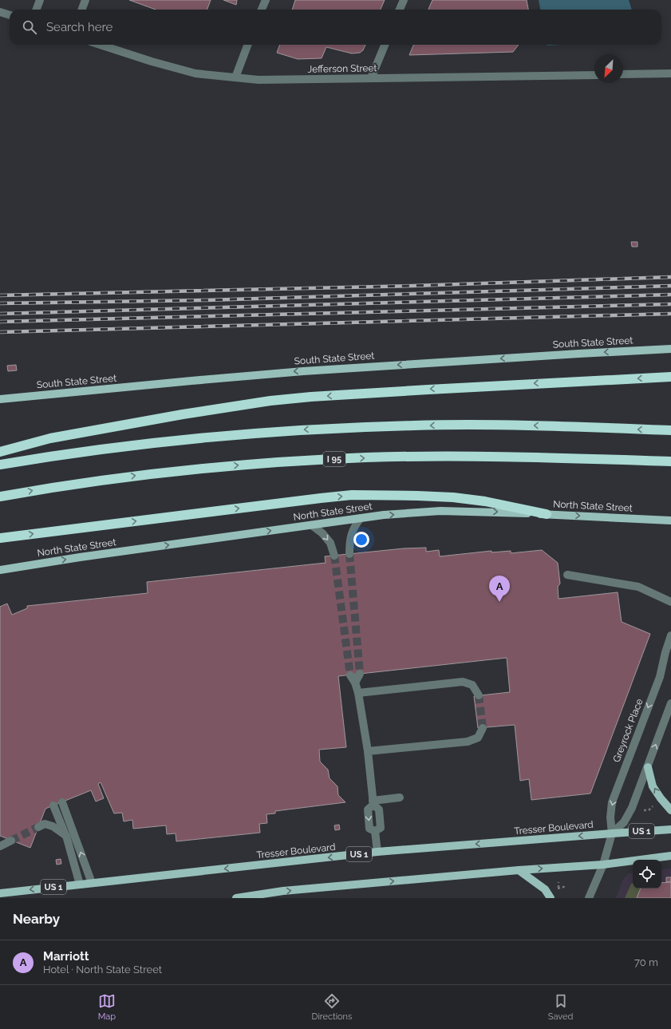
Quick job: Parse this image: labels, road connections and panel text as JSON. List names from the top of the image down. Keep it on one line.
{"streets":{"highway":["I 95"],"main road":["South State Street","North State Street","Tresser Boulevard","US 1"],"street":["Jefferson Street","Greyrock Place"]},"crossings":[["Greyrock Place","Tresser Boulevard"]],"one_way":["South State Street","North State Street"],"north":"bottom left","page":{"search":"Search here","pins":"A","heading":"Nearby","list":[{"mark":"A","name":"Marriott","note":"Hotel · North State Street","value":"70 m"}],"nav":["Map","Directions","Saved"]}}
